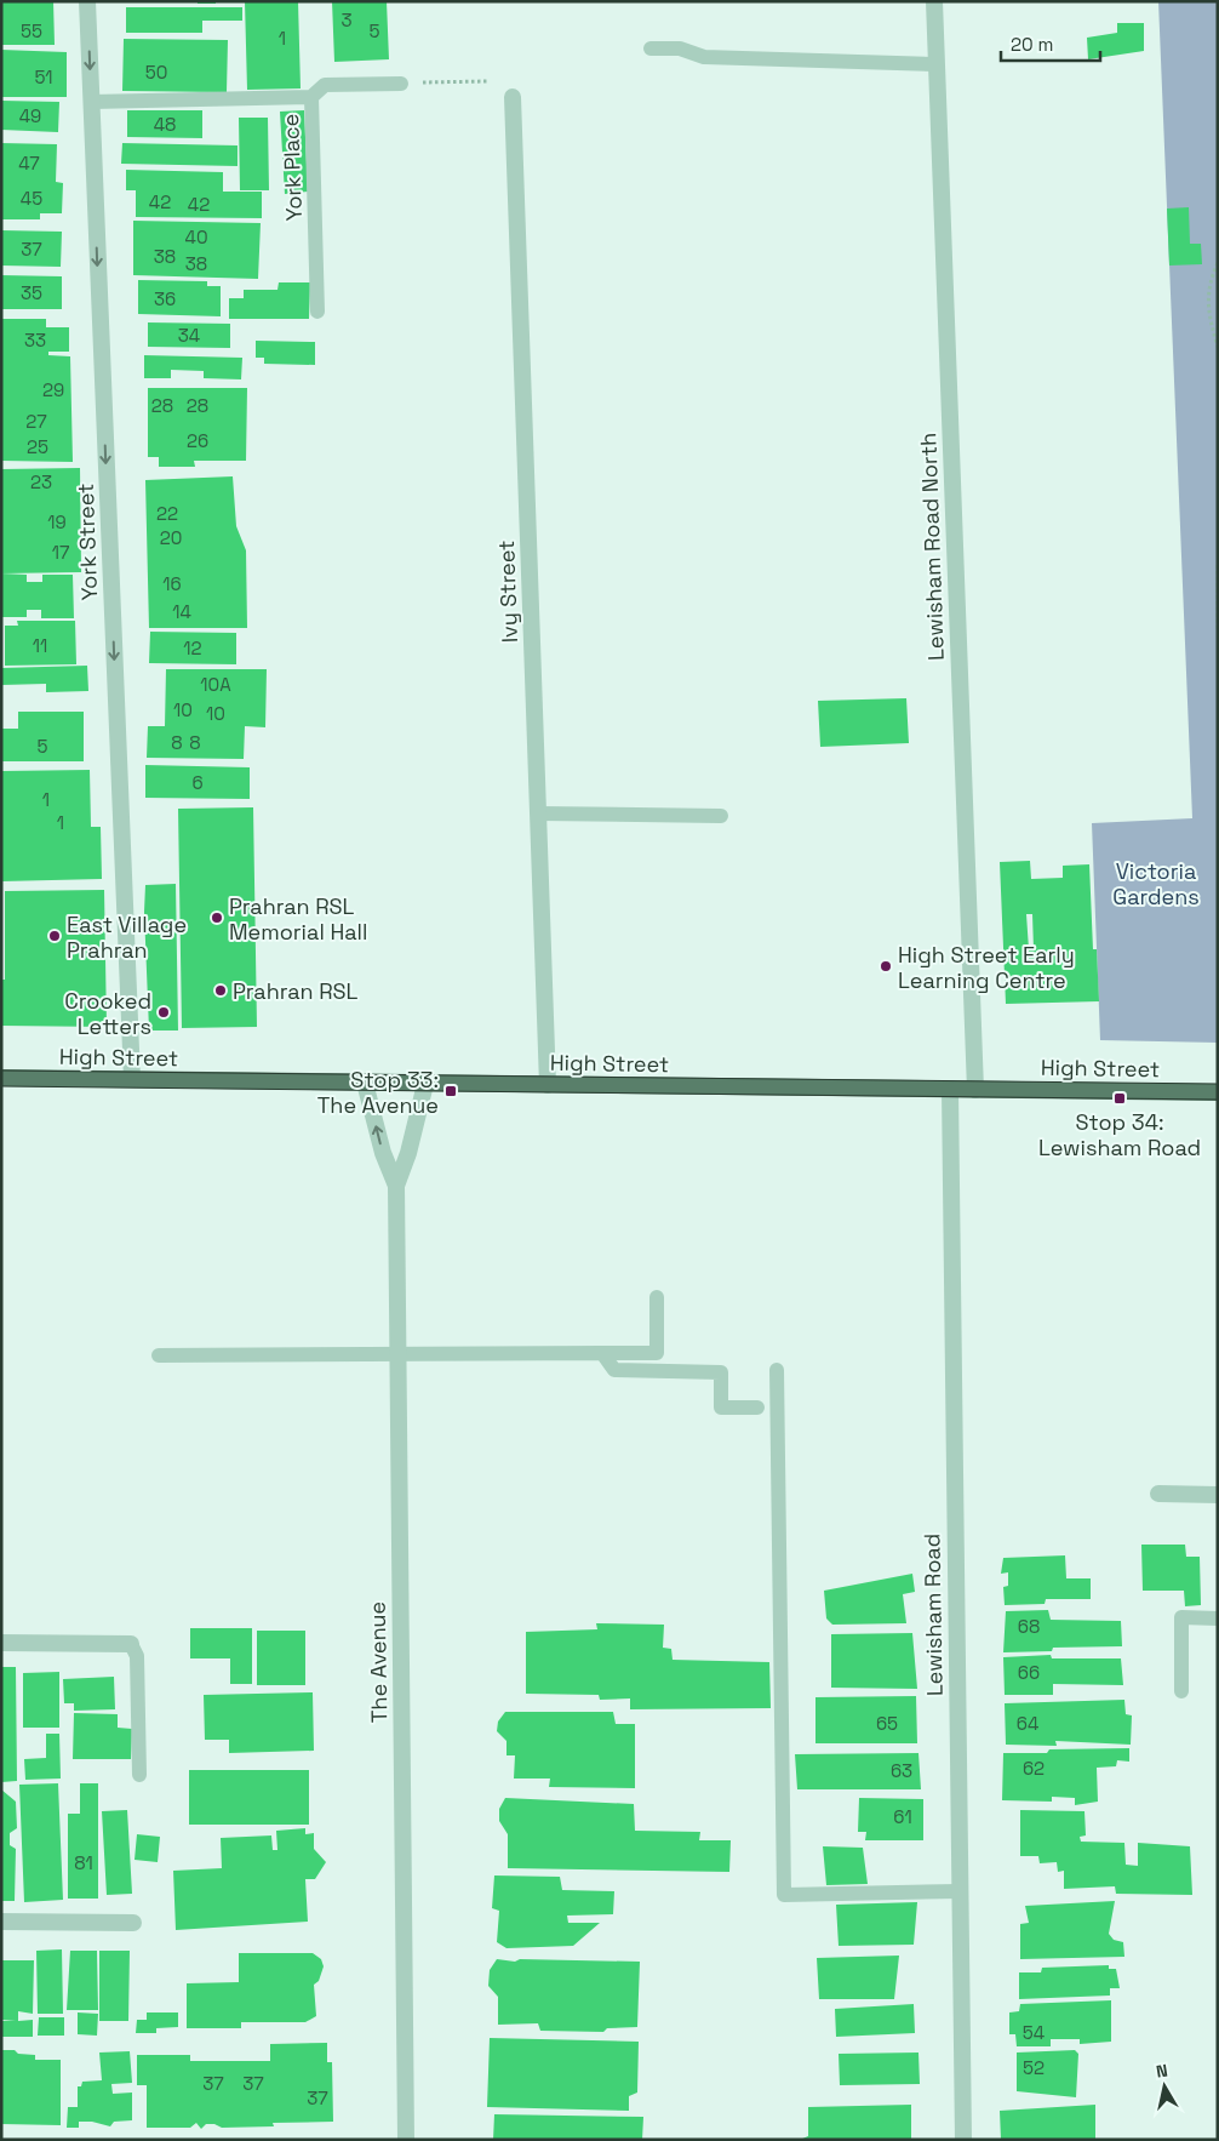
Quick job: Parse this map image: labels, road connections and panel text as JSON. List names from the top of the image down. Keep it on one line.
{"streets":{"main road":["High Street"],"street":["York Street","Lewisham Road North","Ivy Street","Lewisham Road","The Avenue"],"lane":["York Place"]},"crossings":[["York Place","York Street"],["York Street","High Street"],["Lewisham Road North","High Street"],["Ivy Street","High Street"],["High Street","Lewisham Road"],["High Street","The Avenue"]],"one_way":["York Street"],"parks":["Victoria Gardens"],"places":{"other":["Prahran RSL Memorial Hall","East Village Prahran","High Street Early Learning Centre","Prahran RSL","Crooked Letters"],"transit":["Stop 33: The Avenue","Stop 34: Lewisham Road"]},"house_numbers":["3","55","5","1","50","51","49","48","47","45","42","42","40","37","38","38","35","36","34","33","29","28","28","27","26","25","23","22","19","20","17","16","14","11","12","10A","10","10","8","8","5","6","1","1","68","66","65","64","62","63","61","81","54","52","37","37","37"],"scale_bar":"20 m","north":"top"}
